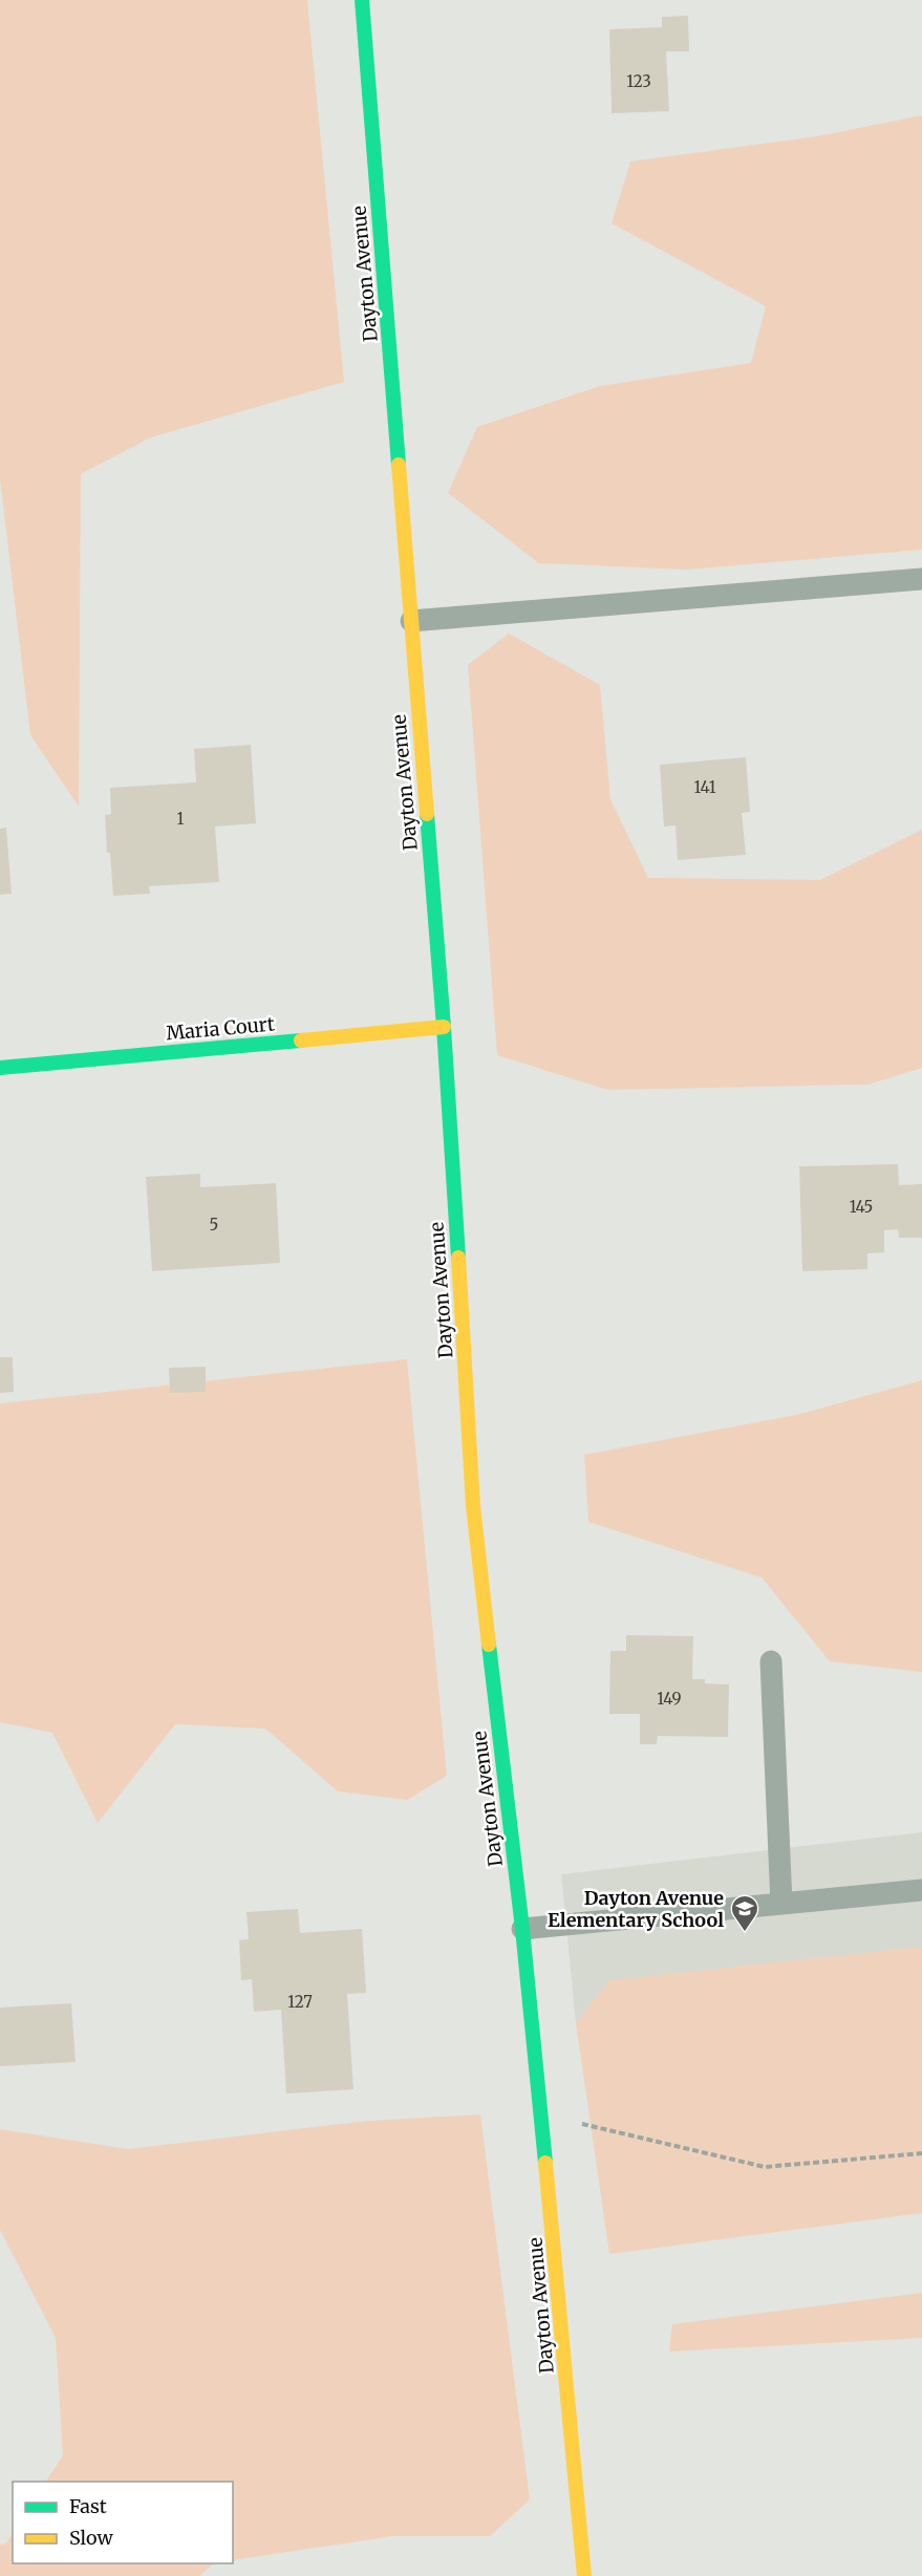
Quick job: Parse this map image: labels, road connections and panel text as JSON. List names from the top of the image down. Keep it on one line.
{"streets":{"street":["Dayton Avenue","Maria Court"]},"crossings":[["Dayton Avenue","Maria Court"]],"places":{"school or university":["Dayton Avenue Elementary School"]},"house_numbers":["123","141","1","145","5","149","127"],"legend":["Fast","Slow"]}
